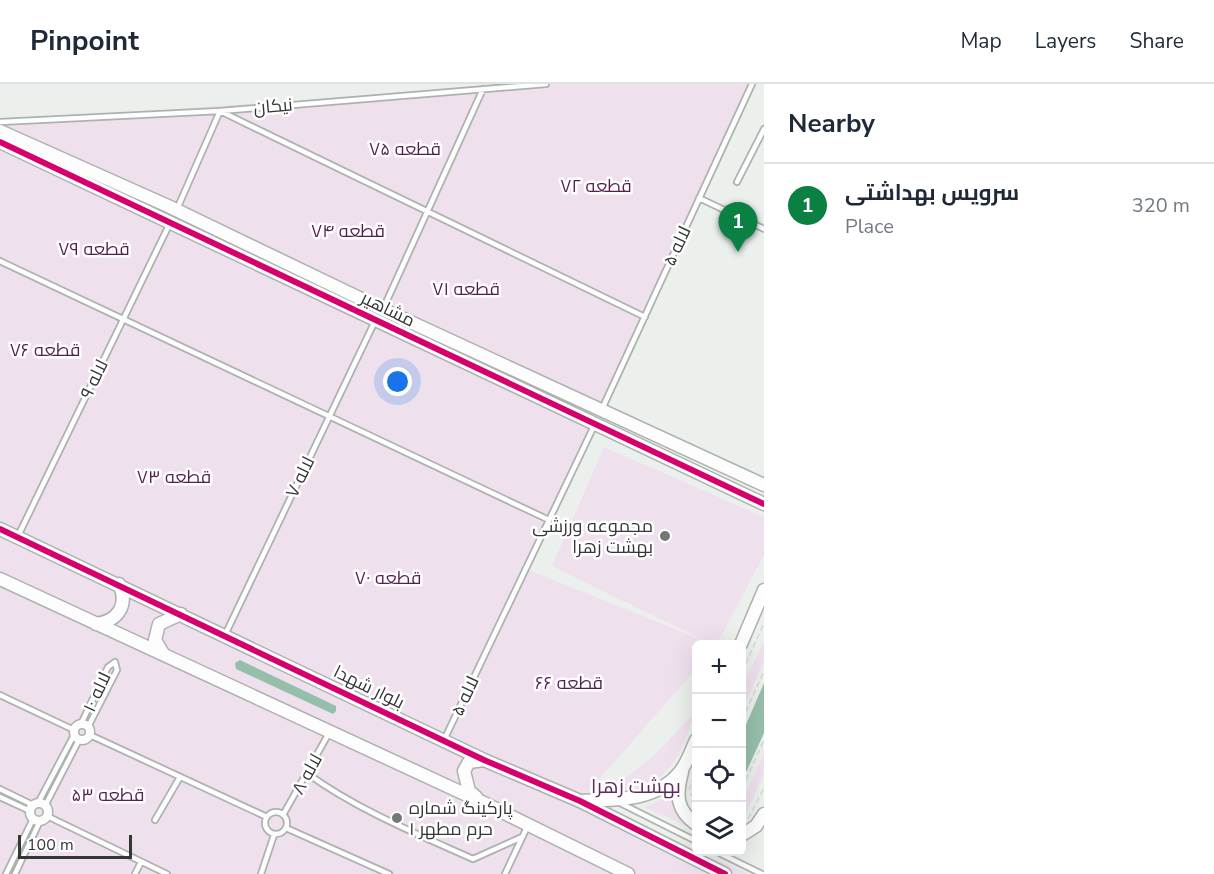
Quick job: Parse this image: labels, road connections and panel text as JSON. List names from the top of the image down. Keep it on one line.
{"streets":{"street":["مشاهیر","بلوار شهدا"],"lane":["نیکان","لاله ۵","لاله ۹","لاله ۷","لاله ۱۰","لاله ۸"]},"crossings":[["نیکان","لاله ۷"],["لاله ۵","مشاهیر"],["لاله ۵","بلوار شهدا"],["مشاهیر","لاله ۹"],["مشاهیر","لاله ۷"],["لاله ۹","بلوار شهدا"],["لاله ۷","بلوار شهدا"]],"districts":["بهشت زهرا"],"parks":["قطعه ۷۵","قطعه ۷۲","قطعه ۷۴","قطعه ۷۹","قطعه ۷۱","قطعه ۷۶","قطعه ۷۳","قطعه ۷۰","قطعه ۶۶","قطعه ۵۳"],"places":["مجموعه ورزشی بهشت زهرا","پارکینگ شماره ۱ حرم مطهر"],"scale_bar":"100 m","page":{"header":"Pinpoint","nav":["Map","Layers","Share"],"heading":"Nearby","list":[{"mark":"1","name":"سرویس بهداشتی","note":"Place","value":"320 m"}],"pins":"1","map_buttons":["+","−"],"scale":"100 m"}}
